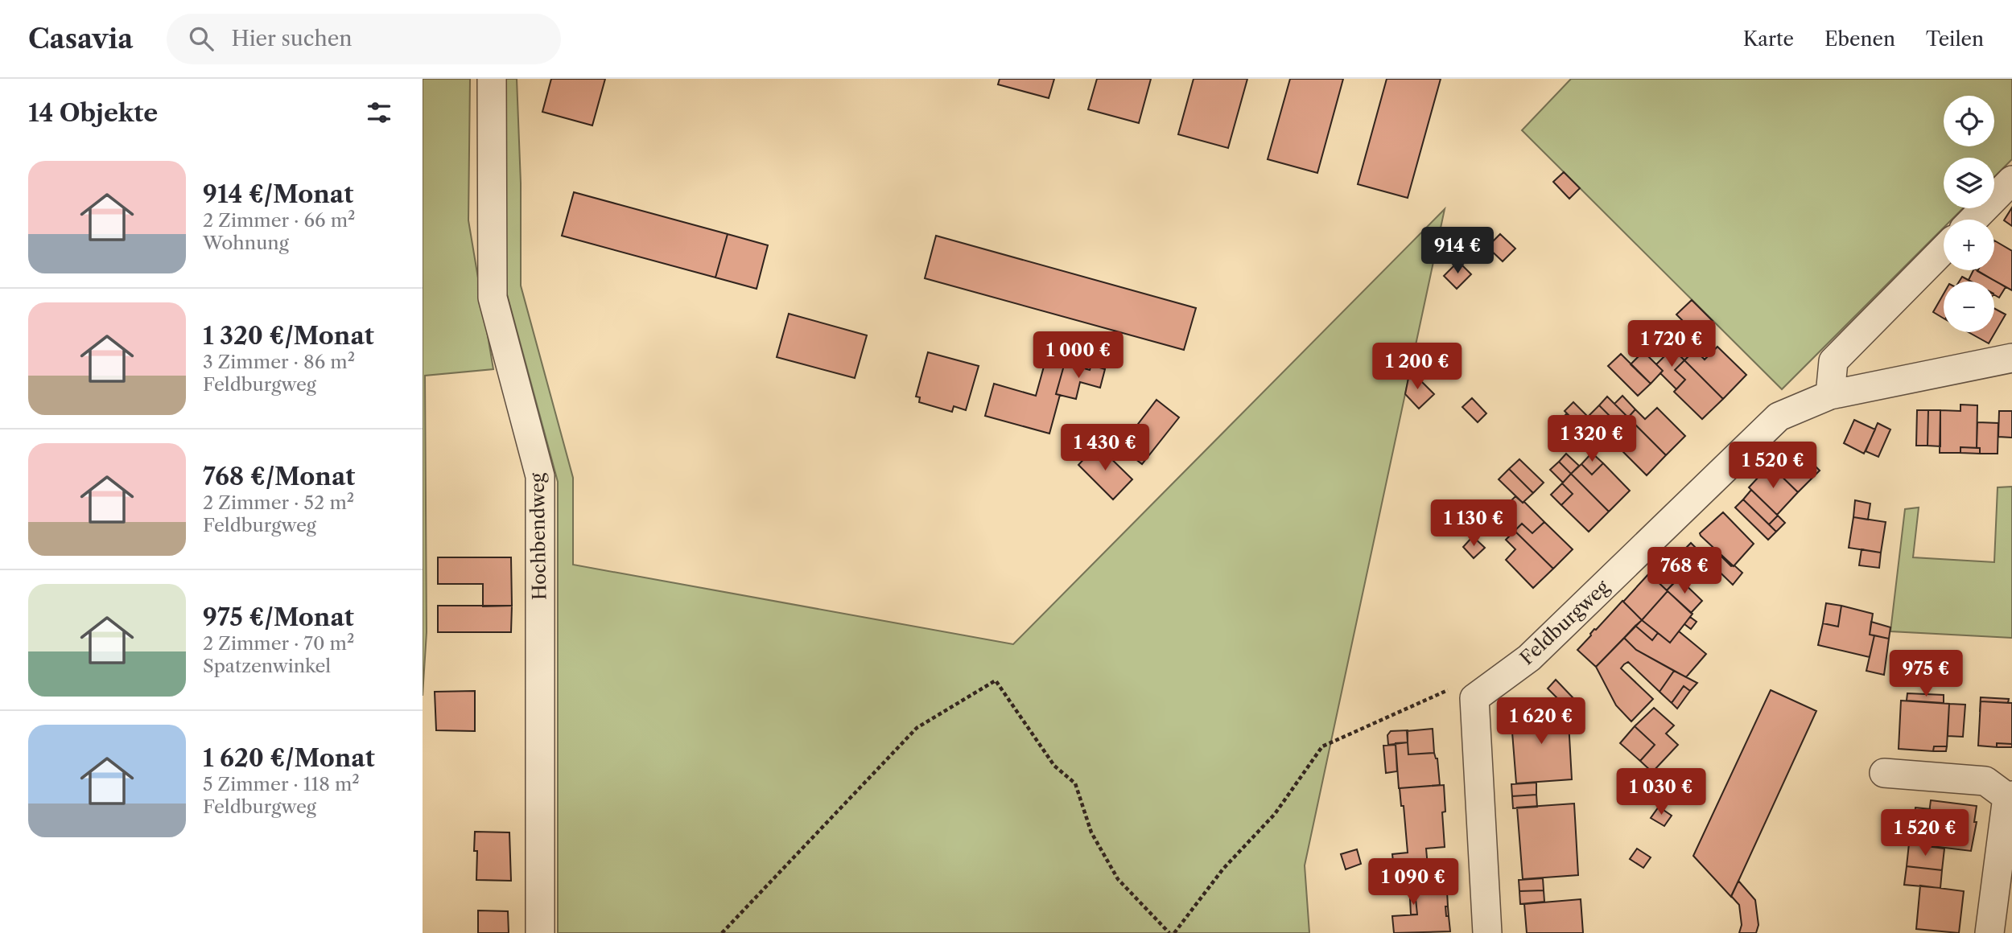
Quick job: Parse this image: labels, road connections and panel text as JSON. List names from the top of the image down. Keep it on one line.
{"streets":{"street":["Hochbendweg","Feldburgweg"]},"page":{"header":"Casavia","search":"Hier suchen","nav":["Karte","Ebenen","Teilen"],"heading":"14 Objekte","map_buttons":["+","−"],"list":[{"name":"914 €/Monat","note":"2 Zimmer · 66 m² · Wohnung"},{"name":"1 320 €/Monat","note":"3 Zimmer · 86 m² · Feldburgweg"},{"name":"768 €/Monat","note":"2 Zimmer · 52 m² · Feldburgweg"},{"name":"975 €/Monat","note":"2 Zimmer · 70 m² · Spatzenwinkel"},{"name":"1 620 €/Monat","note":"5 Zimmer · 118 m² · Feldburgweg"}],"price":["914 €","1 720 €","1 000 €","1 200 €","1 320 €","1 430 €","1 520 €","1 130 €","768 €","975 €","1 620 €","1 030 €","1 520 €","1 090 €"]}}
